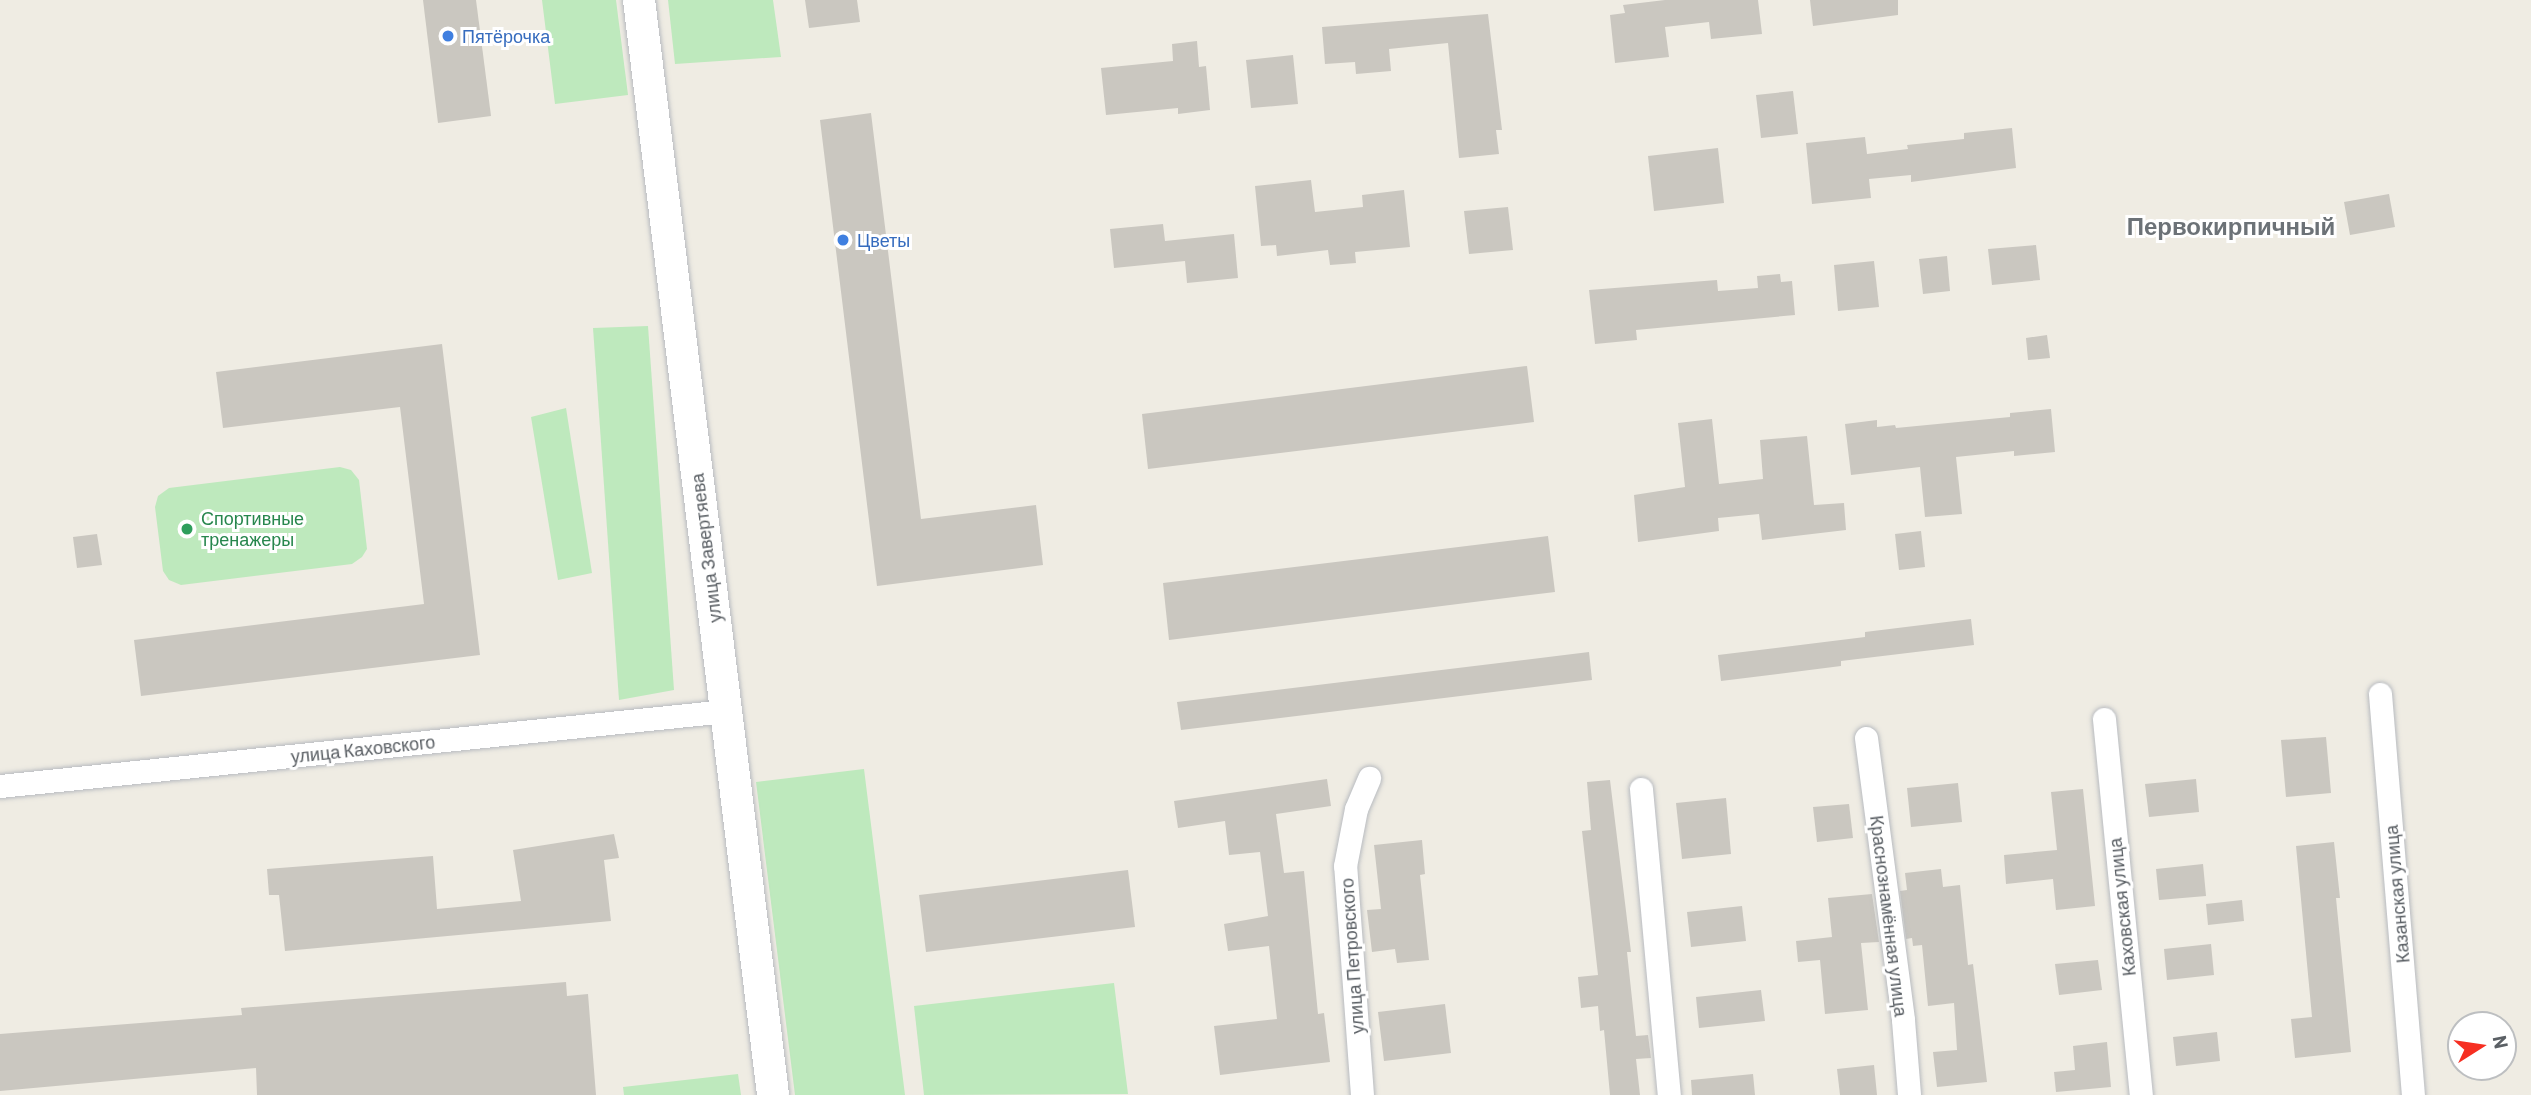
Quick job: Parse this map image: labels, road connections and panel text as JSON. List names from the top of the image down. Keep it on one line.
{"streets":{"main road":["улица Завертяева"],"street":["улица Каховского","Казанская улица","Каховская улица","Краснознамённая улица","улица Петровского"]},"crossings":[["улица Завертяева","улица Каховского"]],"districts":["Первокирпичный"],"places":["Пятёрочка","Цветы","Спортивные тренажеры"],"north":"right"}
